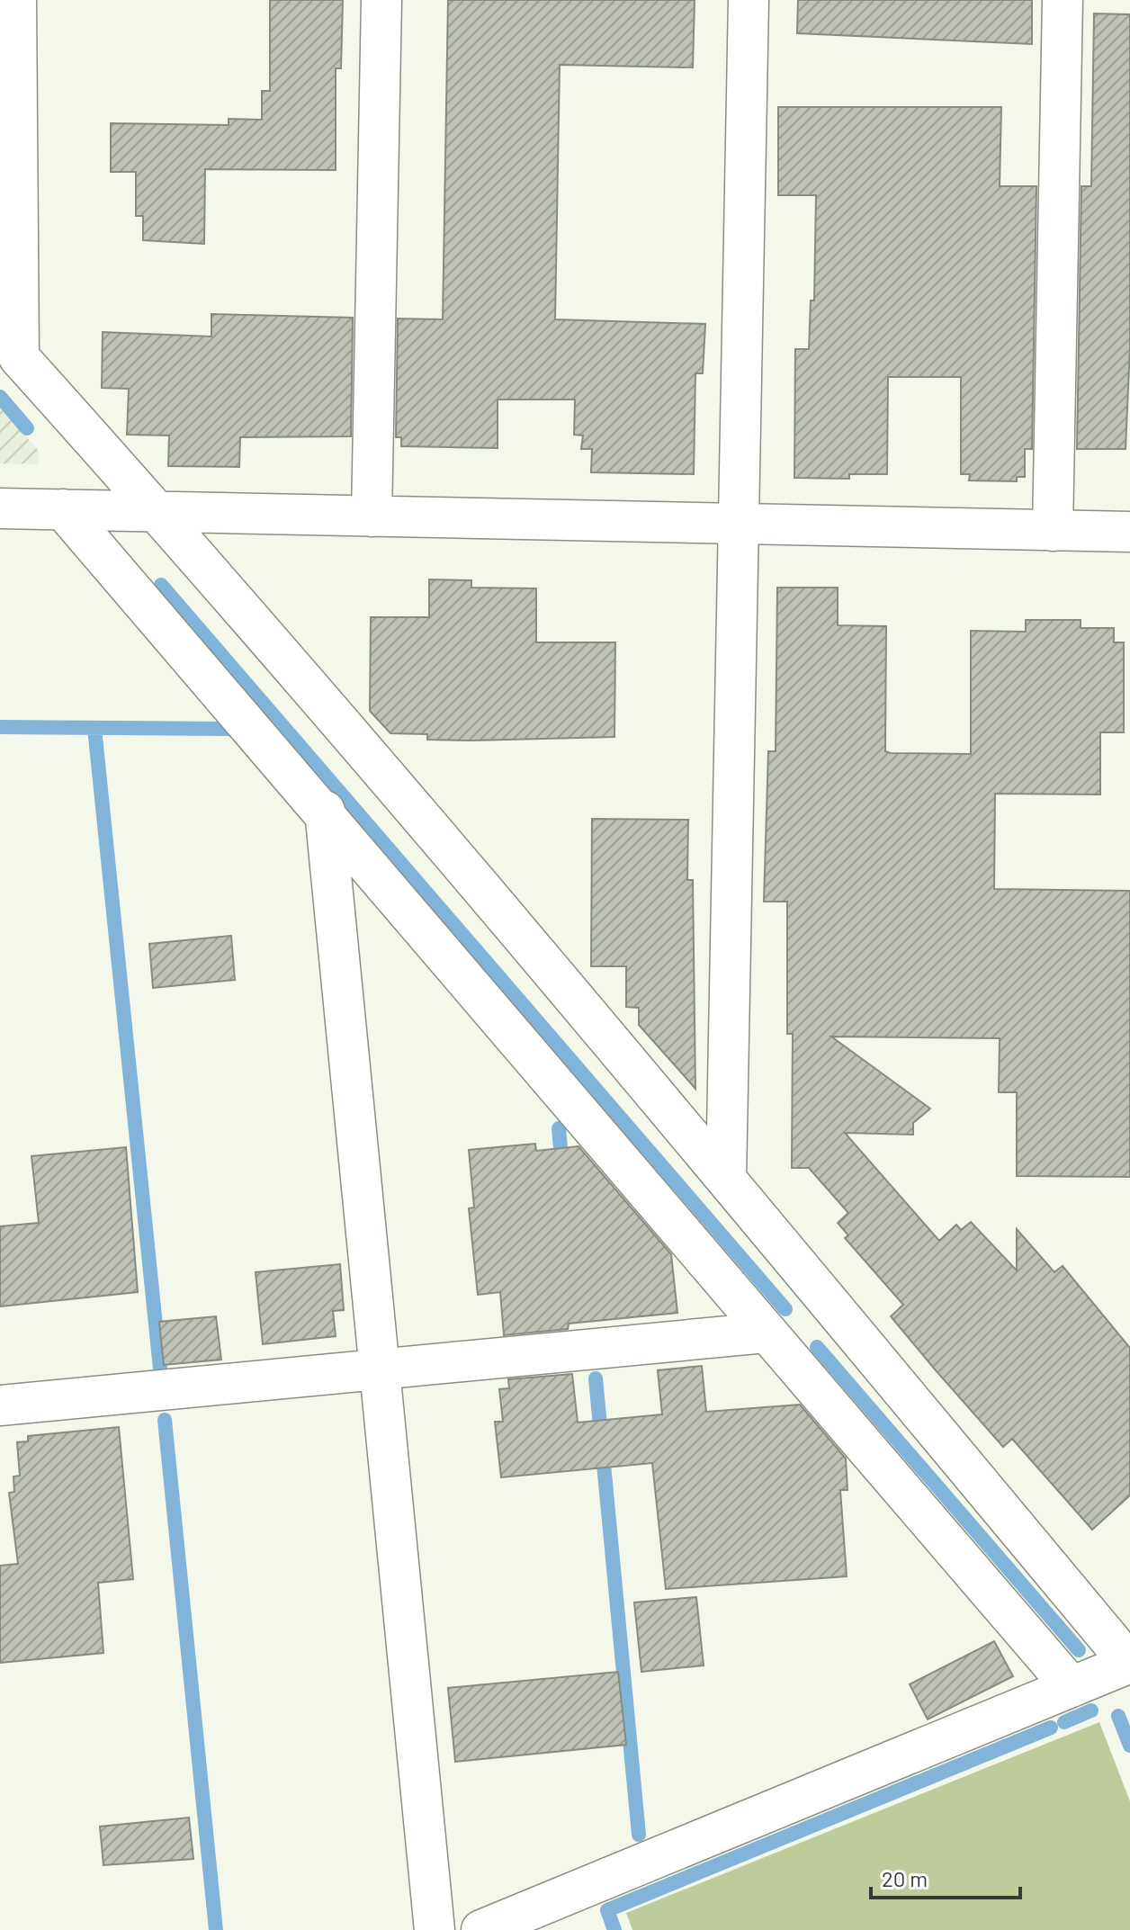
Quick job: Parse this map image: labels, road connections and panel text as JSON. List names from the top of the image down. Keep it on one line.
{"scale_bar":"20 m"}
